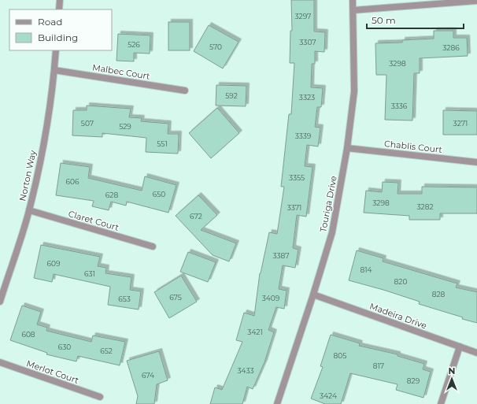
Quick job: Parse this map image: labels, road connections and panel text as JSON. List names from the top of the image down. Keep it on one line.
{"streets":{"street":["Malbec Court","Chablis Court","Norton Way","Touriga Drive","Claret Court","Madeira Drive","Merlot Court"]},"crossings":[["Malbec Court","Norton Way"],["Chablis Court","Touriga Drive"],["Norton Way","Claret Court"],["Touriga Drive","Madeira Drive"]],"house_numbers":["3297","3307","526","570","3286","3298","592","3323","3336","507","3271","529","3339","551","3355","606","650","628","3298","3282","3371","672","3387","609","814","631","820","828","675","3409","653","3421","608","630","652","805","817","3433","674","829","3424"],"legend":["Road","Building"],"scale_bar":"50 m","north":"top"}
